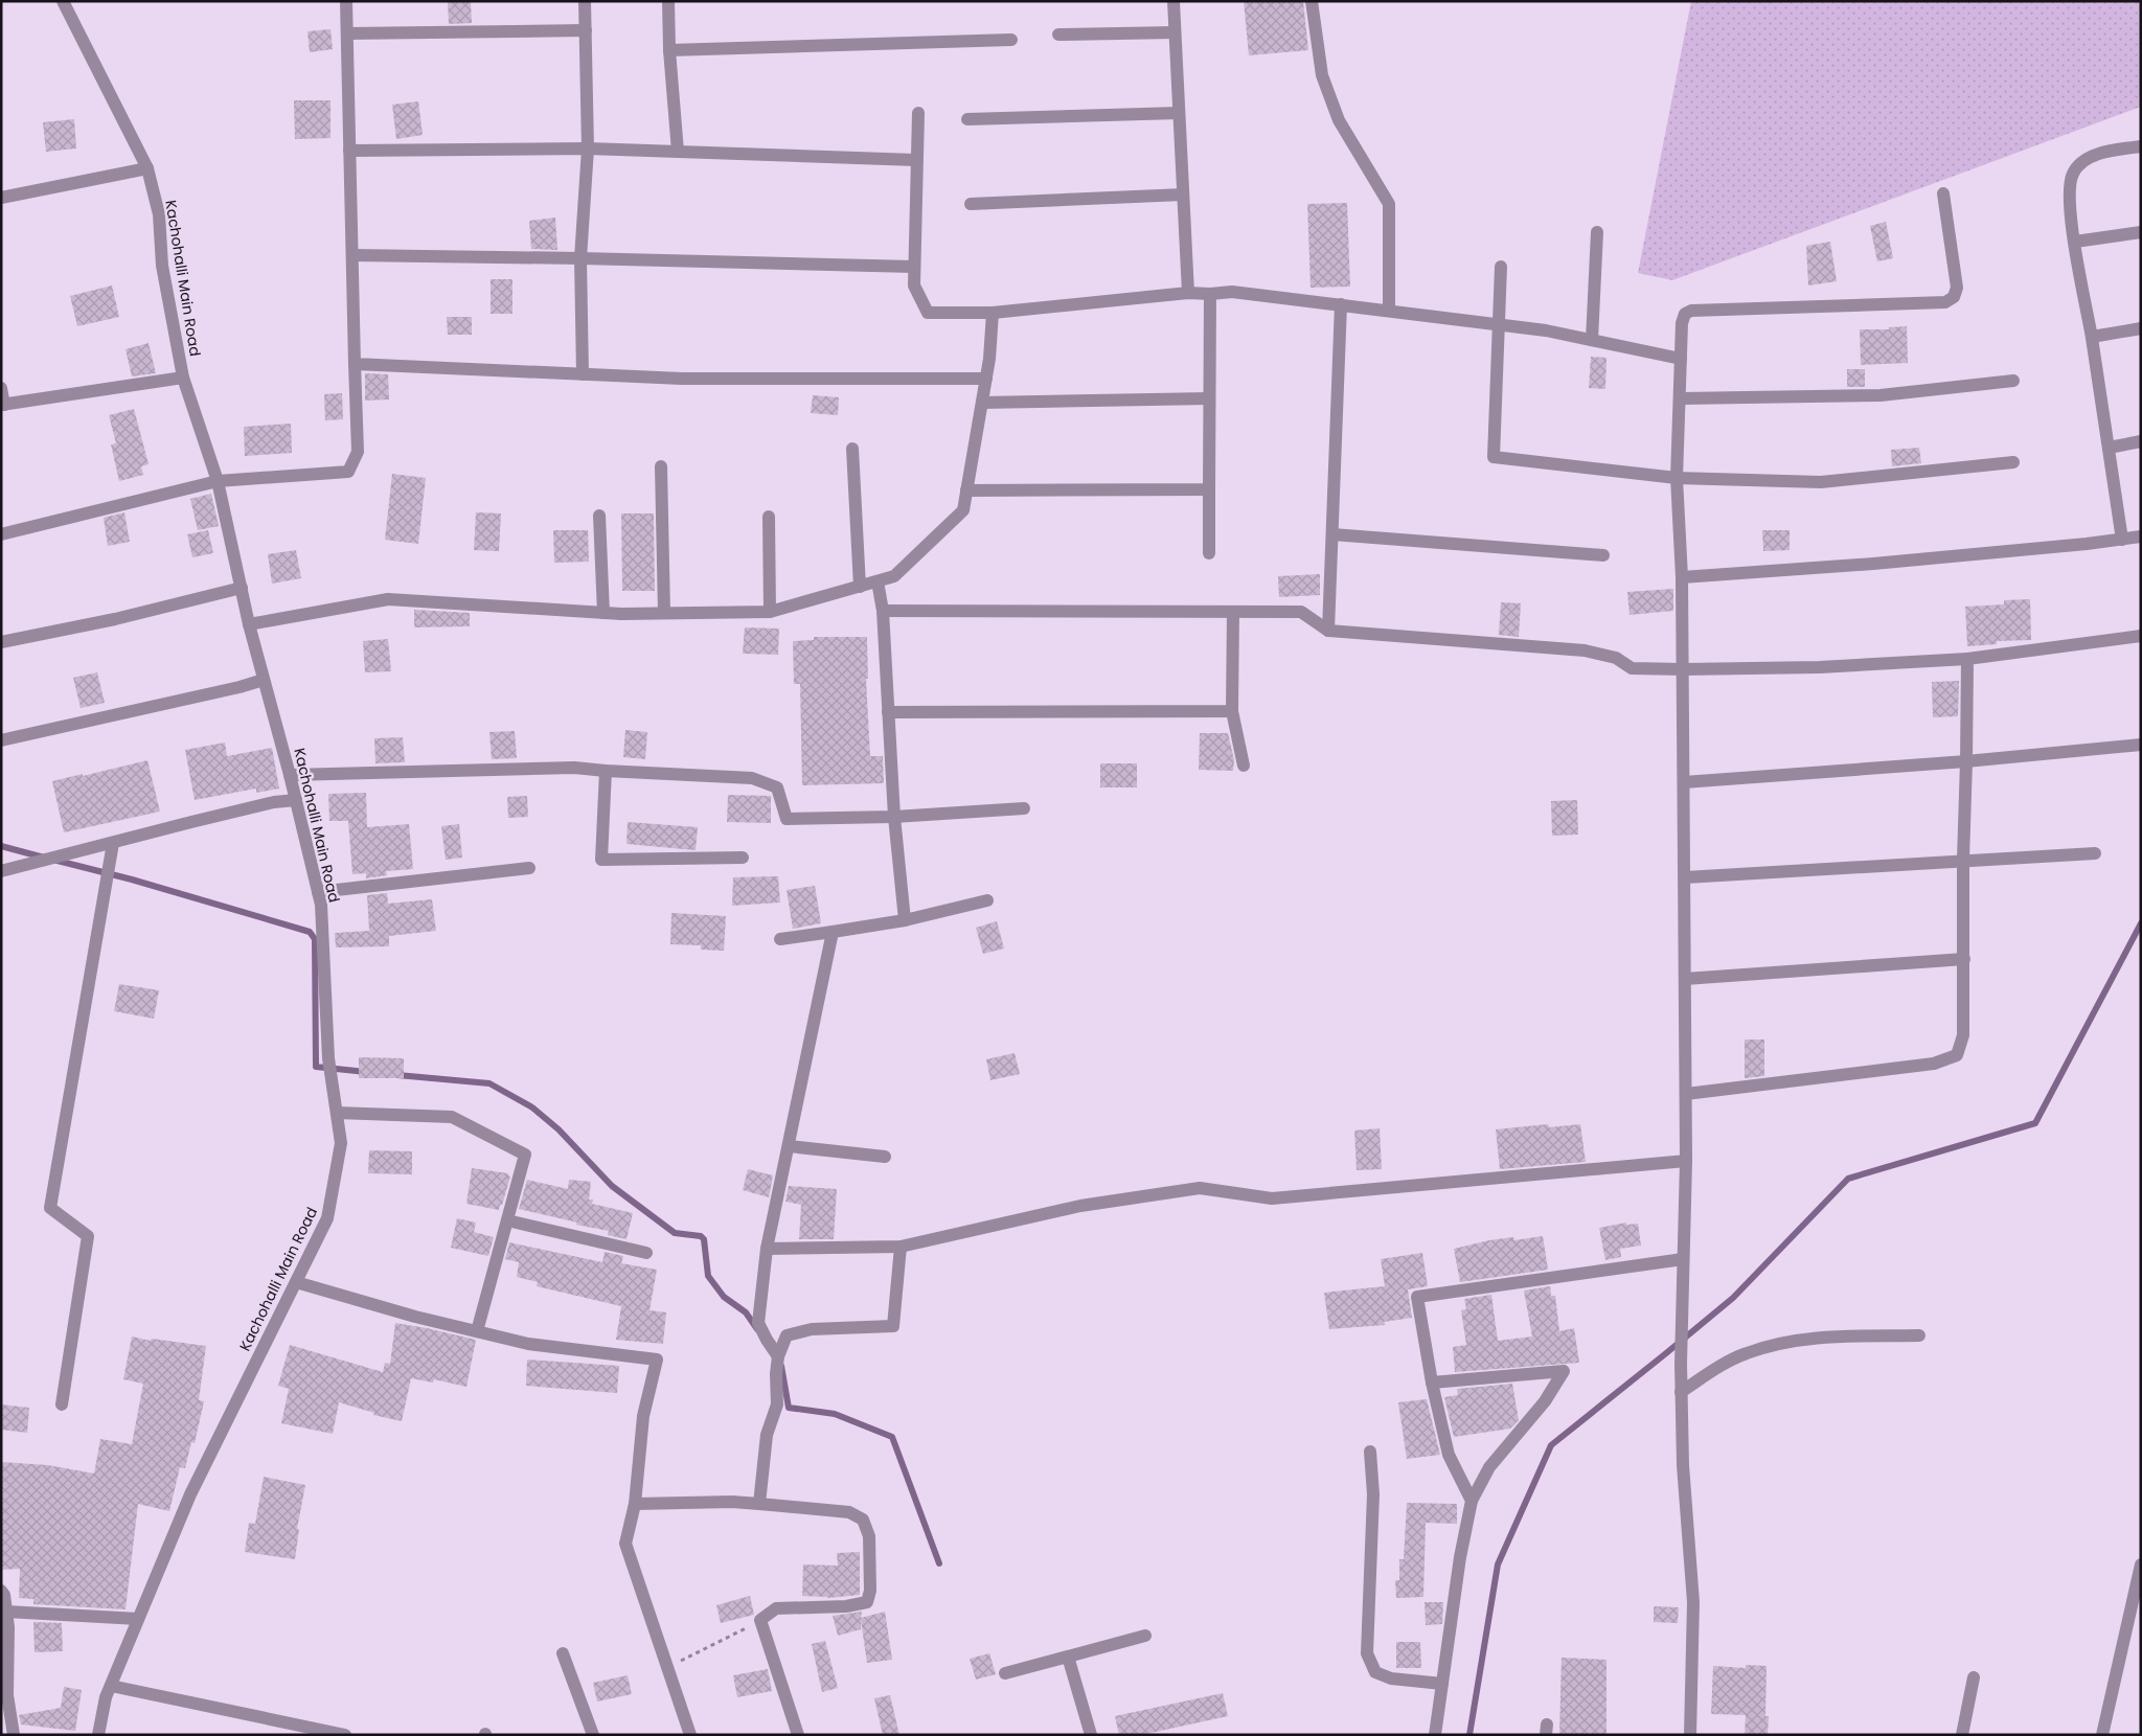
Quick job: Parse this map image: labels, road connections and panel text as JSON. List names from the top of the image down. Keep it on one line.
{"streets":{"street":["Kachohalli Main Road"]}}
